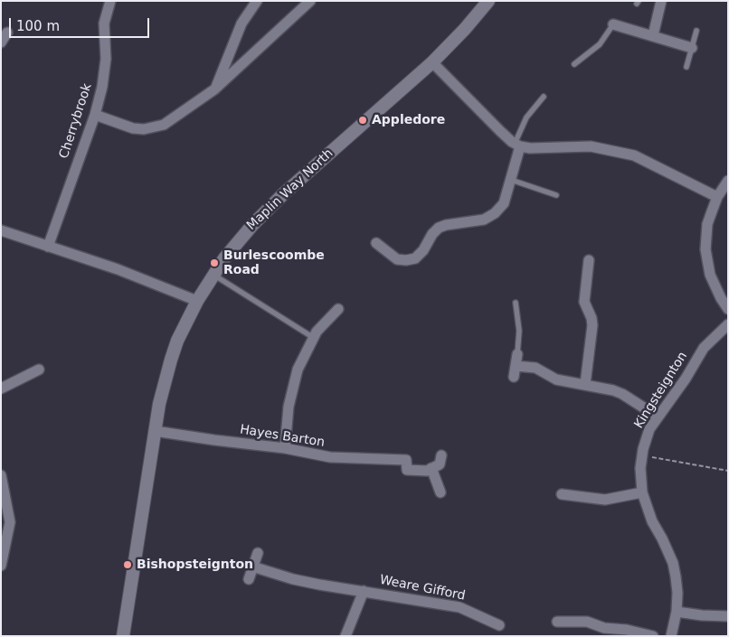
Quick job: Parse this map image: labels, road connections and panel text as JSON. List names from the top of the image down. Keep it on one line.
{"streets":{"street":["Cherrybrook","Maplin Way North","Kingsteignton","Hayes Barton","Weare Gifford"]},"crossings":[["Maplin Way North","Hayes Barton"]],"places":["Appledore","Burlescoombe Road","Bishopsteignton"],"scale_bar":"100 m"}
